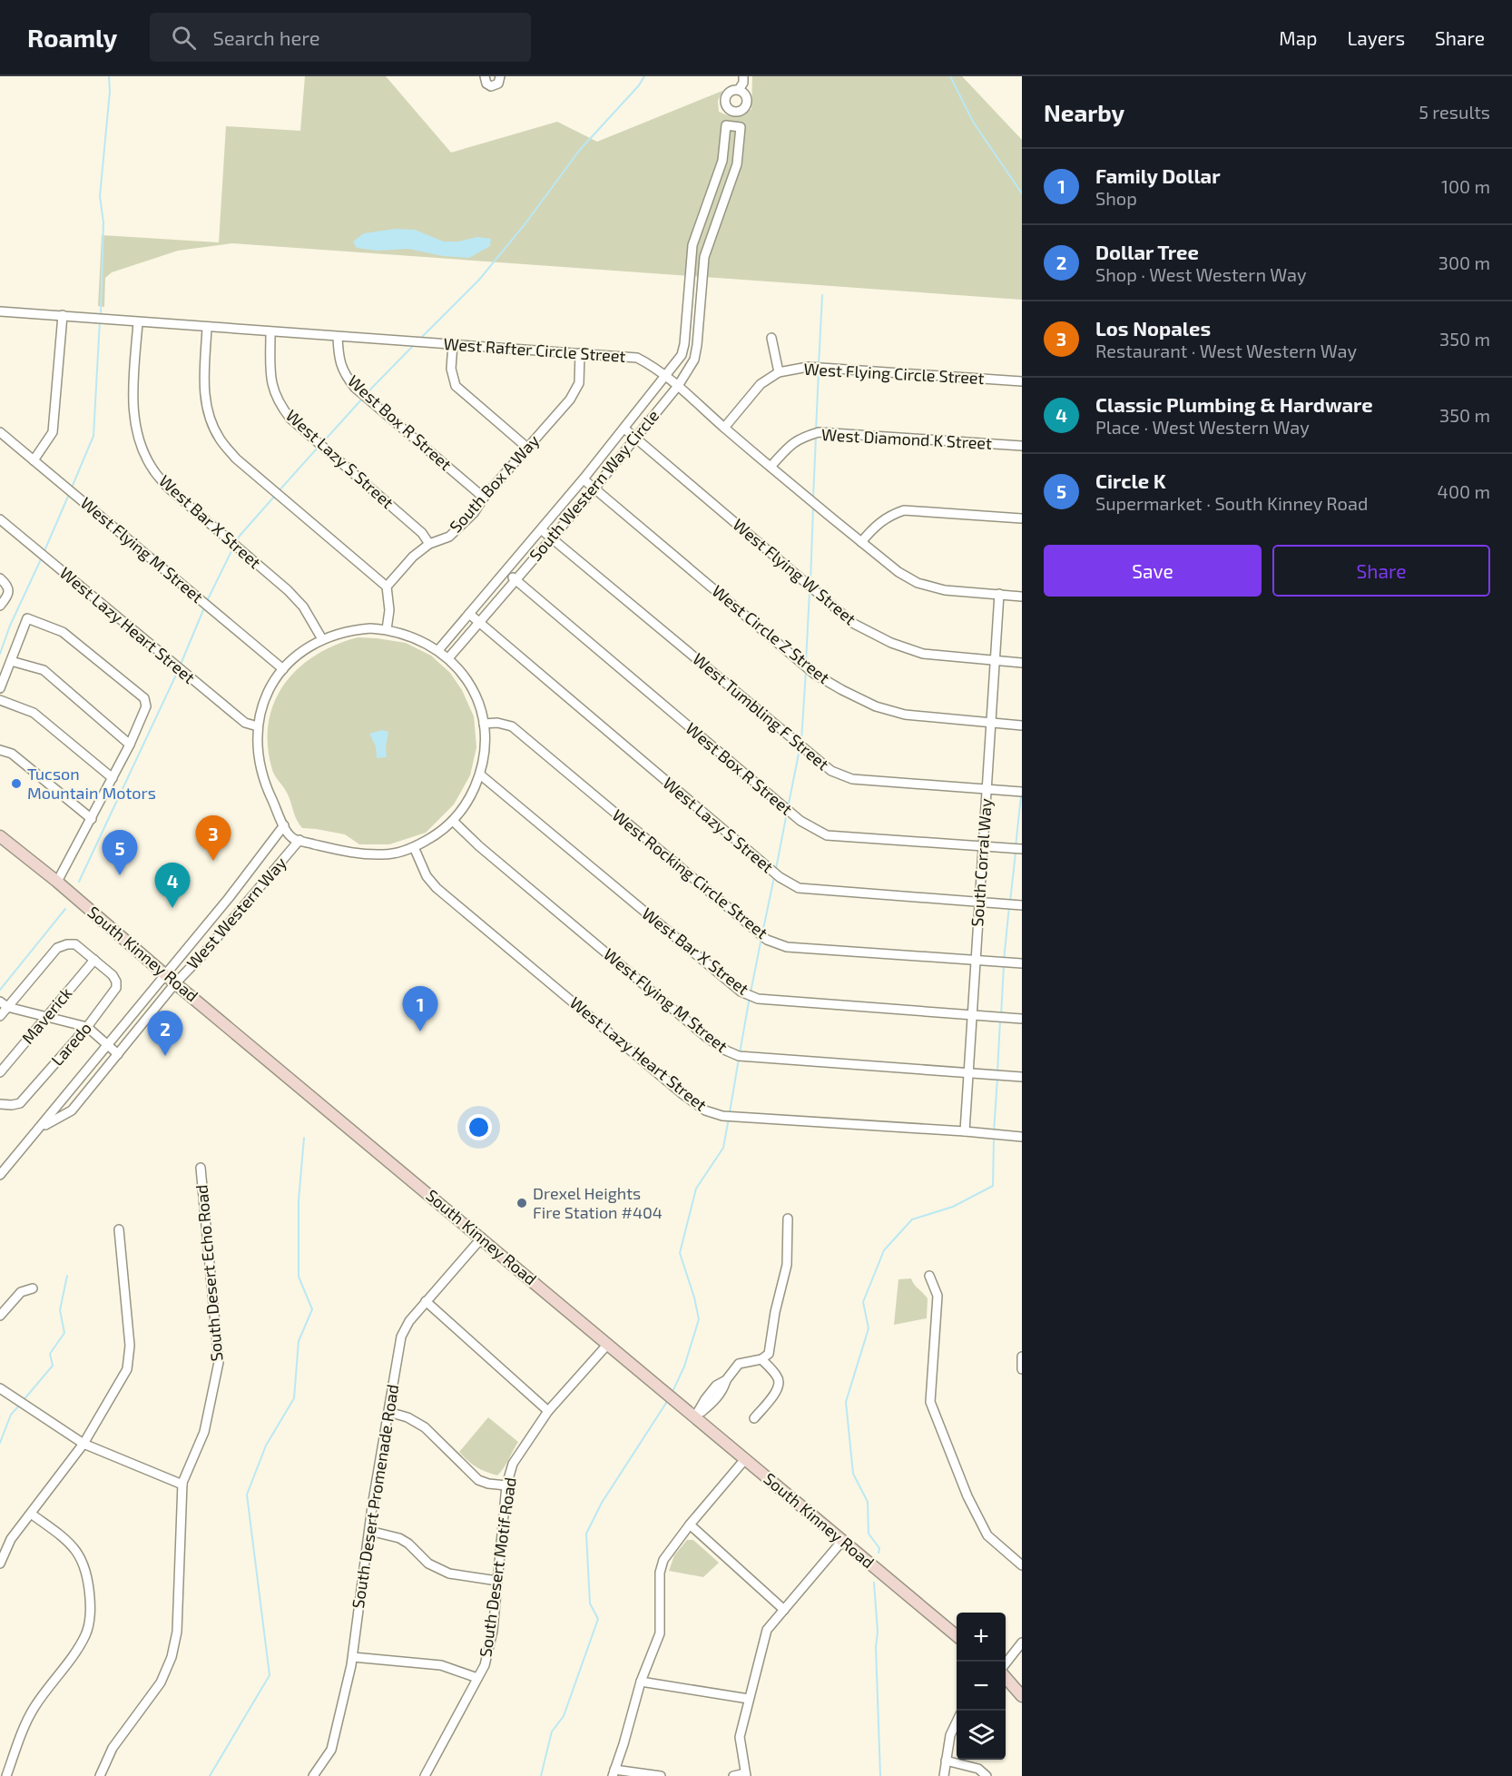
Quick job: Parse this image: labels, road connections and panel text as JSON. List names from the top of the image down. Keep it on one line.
{"streets":{"main road":["South Kinney Road"],"street":["West Rafter Circle Street","West Flying Circle Street","West Box R Street","West Diamond K Street","West Lazy S Street","South Box A Way","South Western Way Circle","West Bar X Street","West Flying M Street","West Flying W Street","West Lazy Heart Street","West Circle Z Street","West Tumbling F Street","South Corral Way","West Rocking Circle Street","West Western Way","Maverick","Laredo","South Desert Echo Road","South Desert Promenade Road","South Desert Motif Road"]},"crossings":[["West Rafter Circle Street","West Flying Circle Street"],["West Rafter Circle Street","West Box R Street"],["West Rafter Circle Street","West Diamond K Street"],["West Rafter Circle Street","West Lazy S Street"],["West Rafter Circle Street","South Box A Way"],["West Rafter Circle Street","South Western Way Circle"],["West Rafter Circle Street","West Bar X Street"],["West Rafter Circle Street","South Corral Way"],["West Box R Street","South Box A Way"],["West Box R Street","South Western Way Circle"],["West Box R Street","South Corral Way"],["West Lazy S Street","South Box A Way"],["West Lazy S Street","South Western Way Circle"],["West Lazy S Street","South Corral Way"],["South Western Way Circle","West Flying W Street"],["South Western Way Circle","West Circle Z Street"],["South Western Way Circle","West Tumbling F Street"],["West Bar X Street","South Corral Way"],["West Flying M Street","South Corral Way"],["West Flying W Street","South Corral Way"],["West Lazy Heart Street","South Corral Way"],["West Circle Z Street","South Corral Way"],["West Tumbling F Street","South Corral Way"],["South Corral Way","West Rocking Circle Street"],["West Western Way","South Kinney Road"],["South Kinney Road","South Desert Promenade Road"],["South Kinney Road","South Desert Motif Road"],["Maverick","Laredo"]],"places":["Tucson Mountain Motors","Drexel Heights Fire Station #404"],"page":{"header":"Roamly","search":"Search here","nav":["Map","Layers","Share"],"heading":["Nearby","5 results"],"list":[{"mark":"1","name":"Family Dollar","note":"Shop","value":"100 m"},{"mark":"2","name":"Dollar Tree","note":"Shop · West Western Way","value":"300 m"},{"mark":"3","name":"Los Nopales","note":"Restaurant · West Western Way","value":"350 m"},{"mark":"4","name":"Classic Plumbing & Hardware","note":"Place · West Western Way","value":"350 m"},{"mark":"5","name":"Circle K","note":"Supermarket · South Kinney Road","value":"400 m"}],"buttons":["Save","Share"],"pins":["3","5","4","1","2"],"map_buttons":["+","−"]}}
